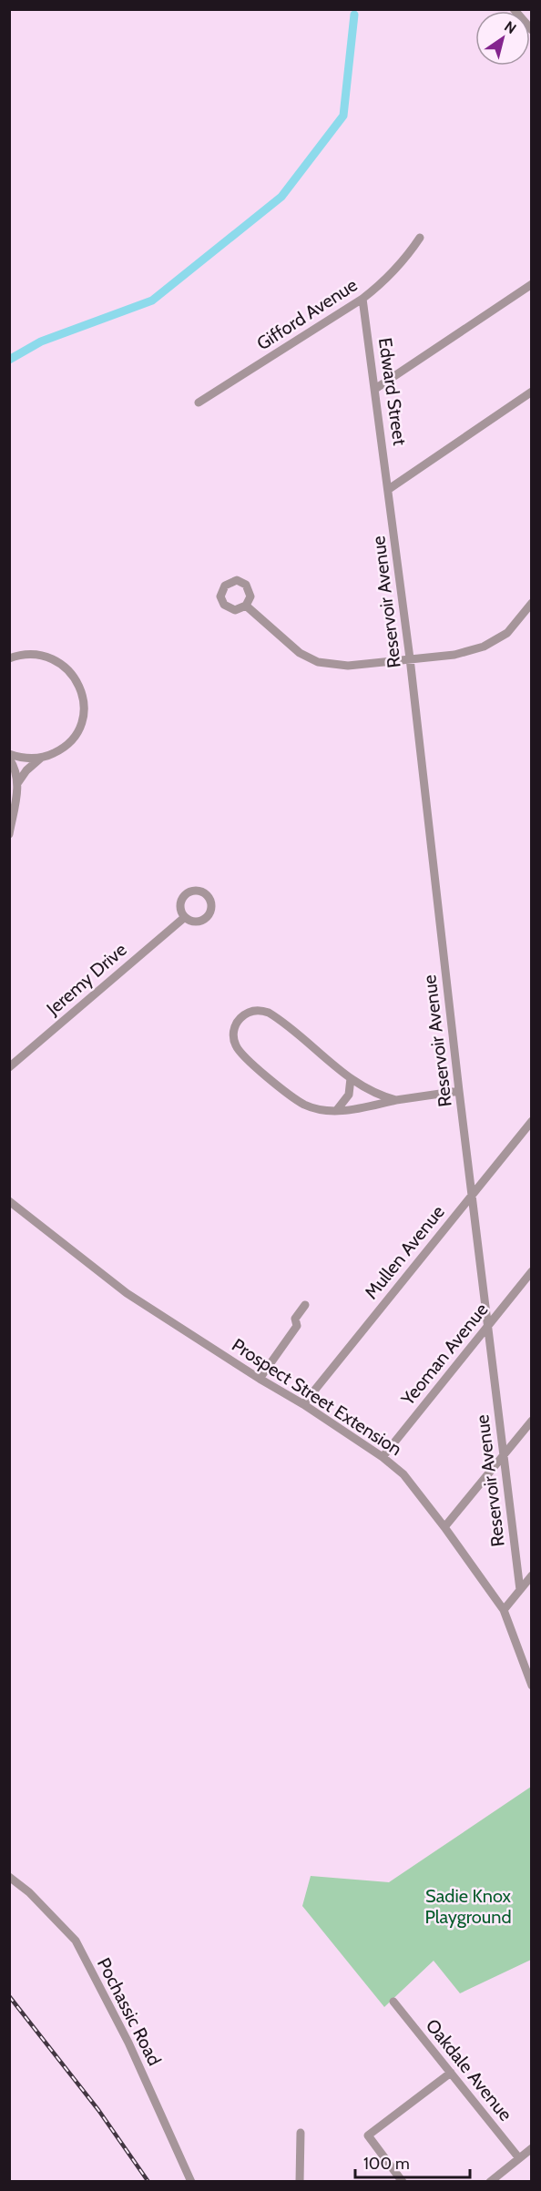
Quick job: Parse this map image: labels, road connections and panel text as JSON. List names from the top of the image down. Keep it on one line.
{"streets":{"street":["Gifford Avenue","Edward Street","Reservoir Avenue","Jeremy Drive","Mullen Avenue","Yeoman Avenue","Prospect Street Extension","Pochassic Road","Oakdale Avenue"]},"crossings":[["Gifford Avenue","Edward Street"],["Edward Street","Reservoir Avenue"],["Reservoir Avenue","Mullen Avenue"],["Reservoir Avenue","Yeoman Avenue"],["Mullen Avenue","Prospect Street Extension"],["Yeoman Avenue","Prospect Street Extension"]],"parks":["Sadie Knox Playground"],"scale_bar":"100 m","north":"top right"}
